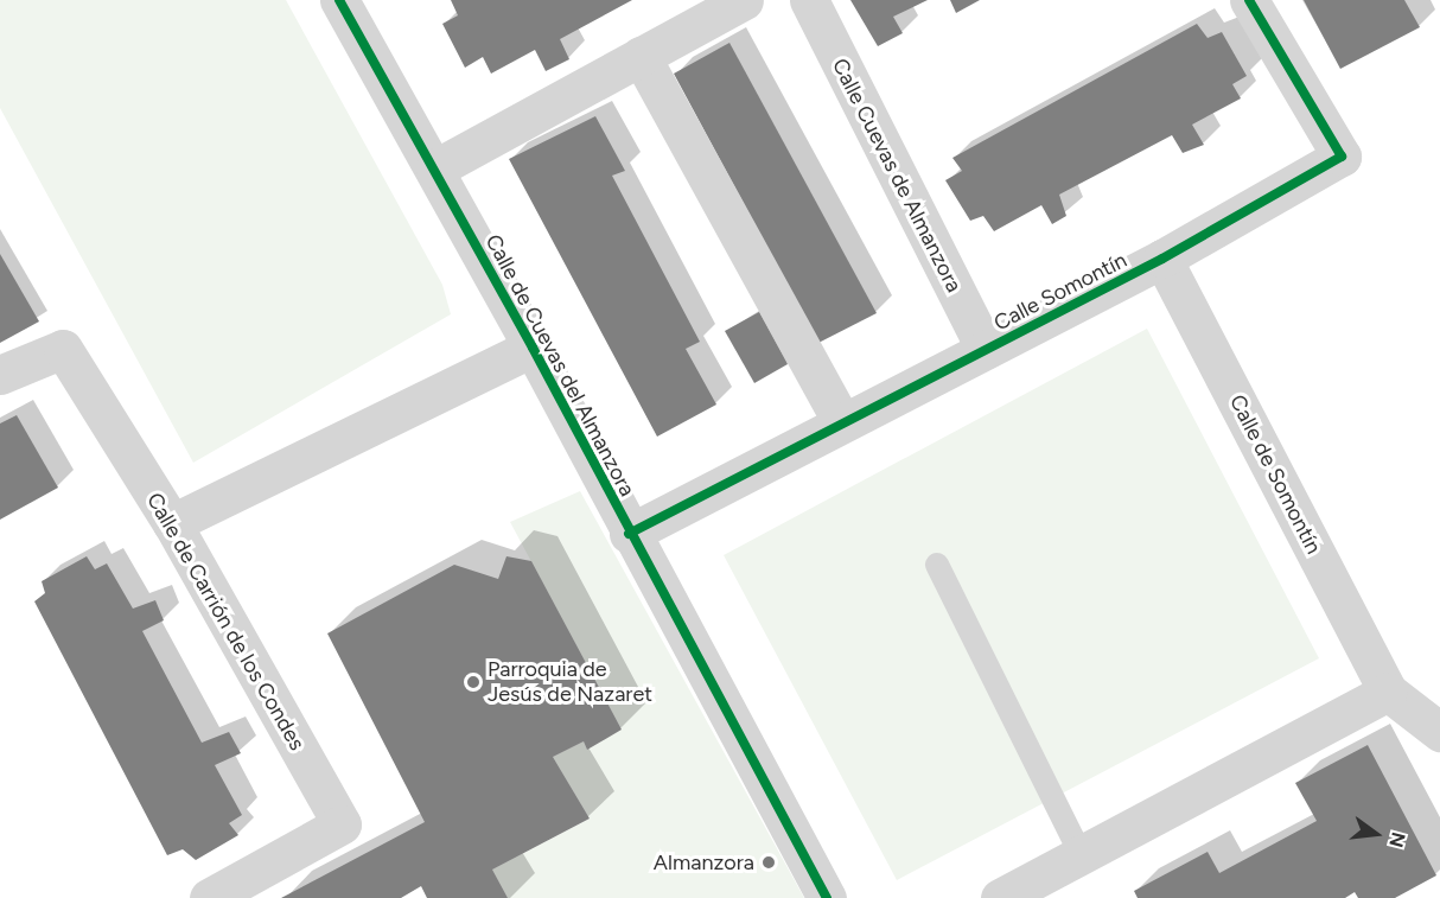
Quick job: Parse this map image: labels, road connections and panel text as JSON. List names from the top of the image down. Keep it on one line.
{"streets":{"street":["Calle Cuevas de Almanzora","Calle Somontín","Calle de Cuevas del Almanzora","Calle de Somontín","Calle de Carrión de los Condes"]},"crossings":[["Calle Cuevas de Almanzora","Calle Somontín"],["Calle Somontín","Calle de Cuevas del Almanzora"],["Calle Somontín","Calle de Somontín"]],"places":["Parroquia de Jesús de Nazaret","Almanzora"],"north":"right"}
